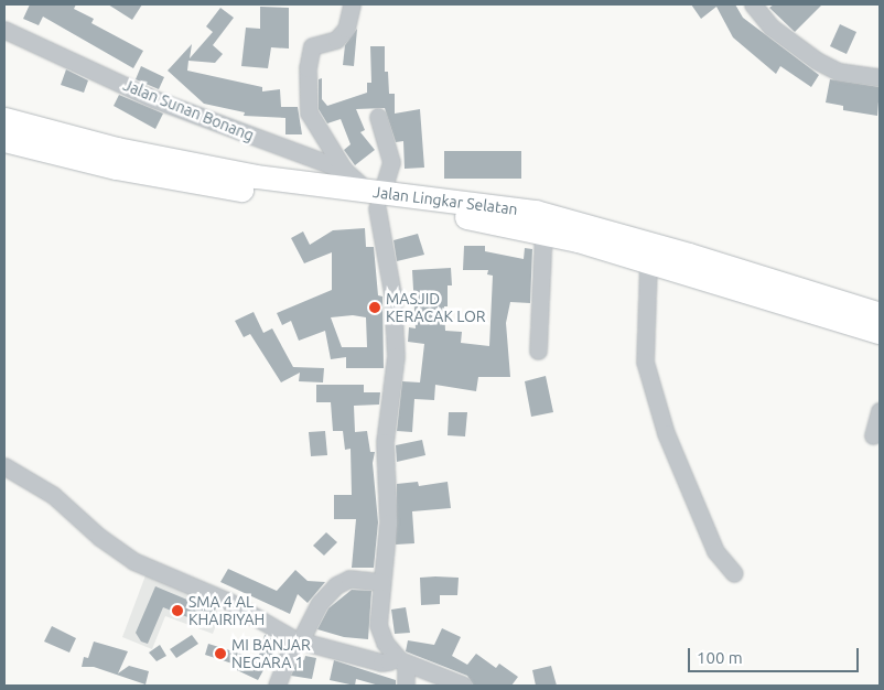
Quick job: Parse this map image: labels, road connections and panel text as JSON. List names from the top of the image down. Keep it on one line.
{"streets":{"highway":["Jalan Lingkar Selatan"],"street":["Jalan Sunan Bonang"]},"crossings":[["Jalan Sunan Bonang","Jalan Lingkar Selatan"]],"places":["MASJID KERACAK LOR","SMA 4 AL KHAIRIYAH","MI BANJAR NEGARA 1"],"scale_bar":"100 m"}
